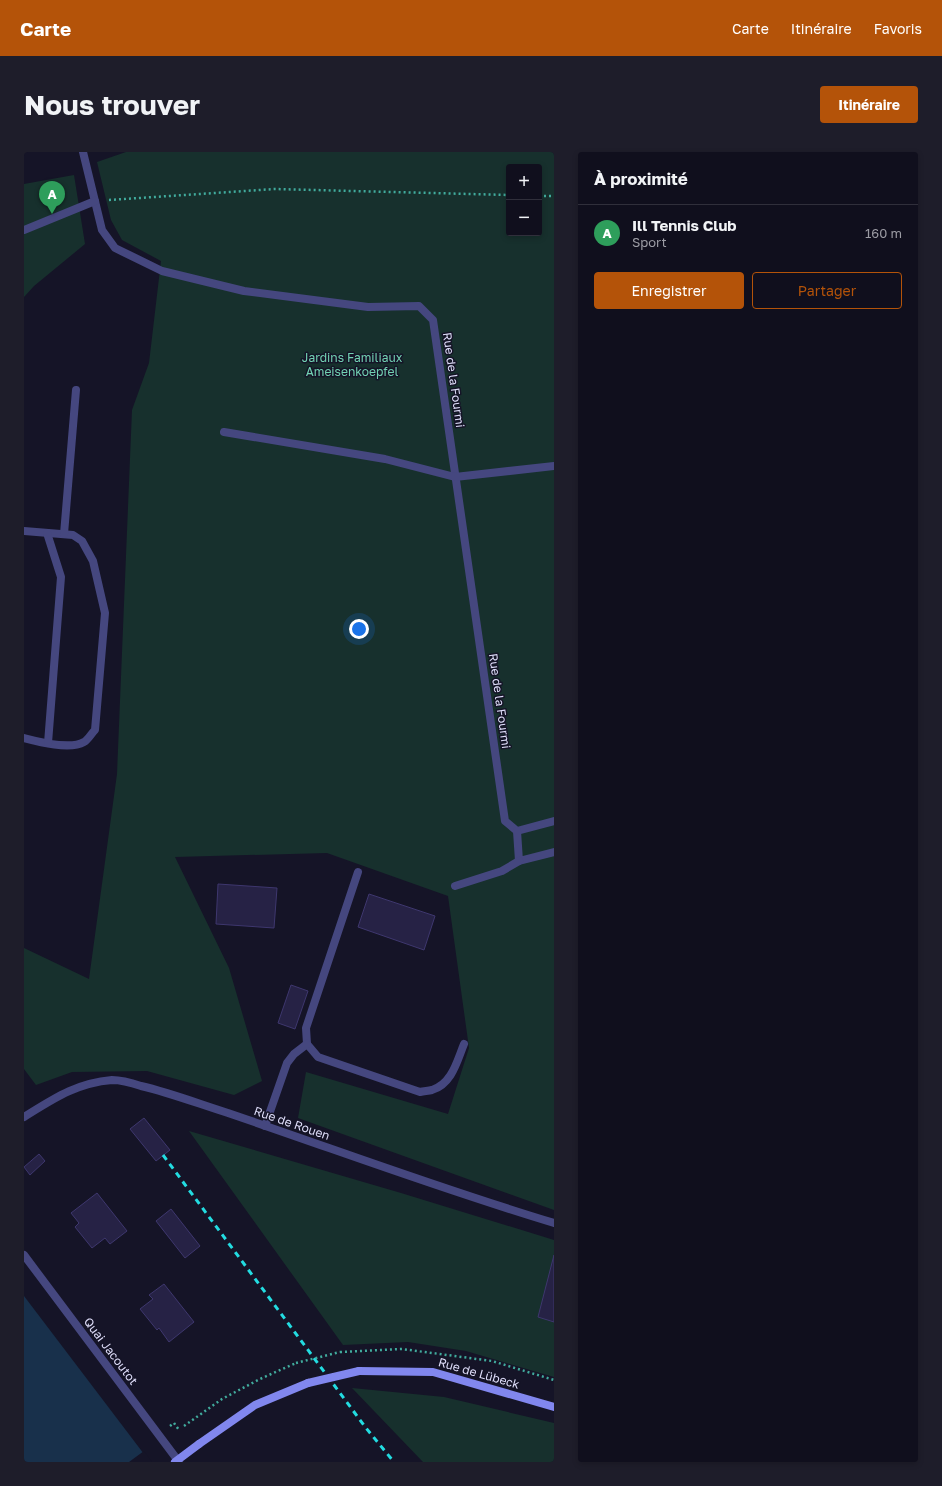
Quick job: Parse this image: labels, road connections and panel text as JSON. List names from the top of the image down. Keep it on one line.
{"streets":{"main road":["Rue de Lübeck"],"street":["Rue de la Fourmi","Rue de Rouen","Quai Jacoutot"]},"parks":["Jardins Familiaux Ameisenkoepfel"],"page":{"header":"Carte","nav":["Carte","Itinéraire","Favoris"],"buttons":["Itinéraire",["Enregistrer","Partager"]],"title":"Nous trouver","heading":"À proximité","map_buttons":["+","−"],"pins":"A","list":[{"mark":"A","name":"Ill Tennis Club","note":"Sport","value":"160 m"}]}}
